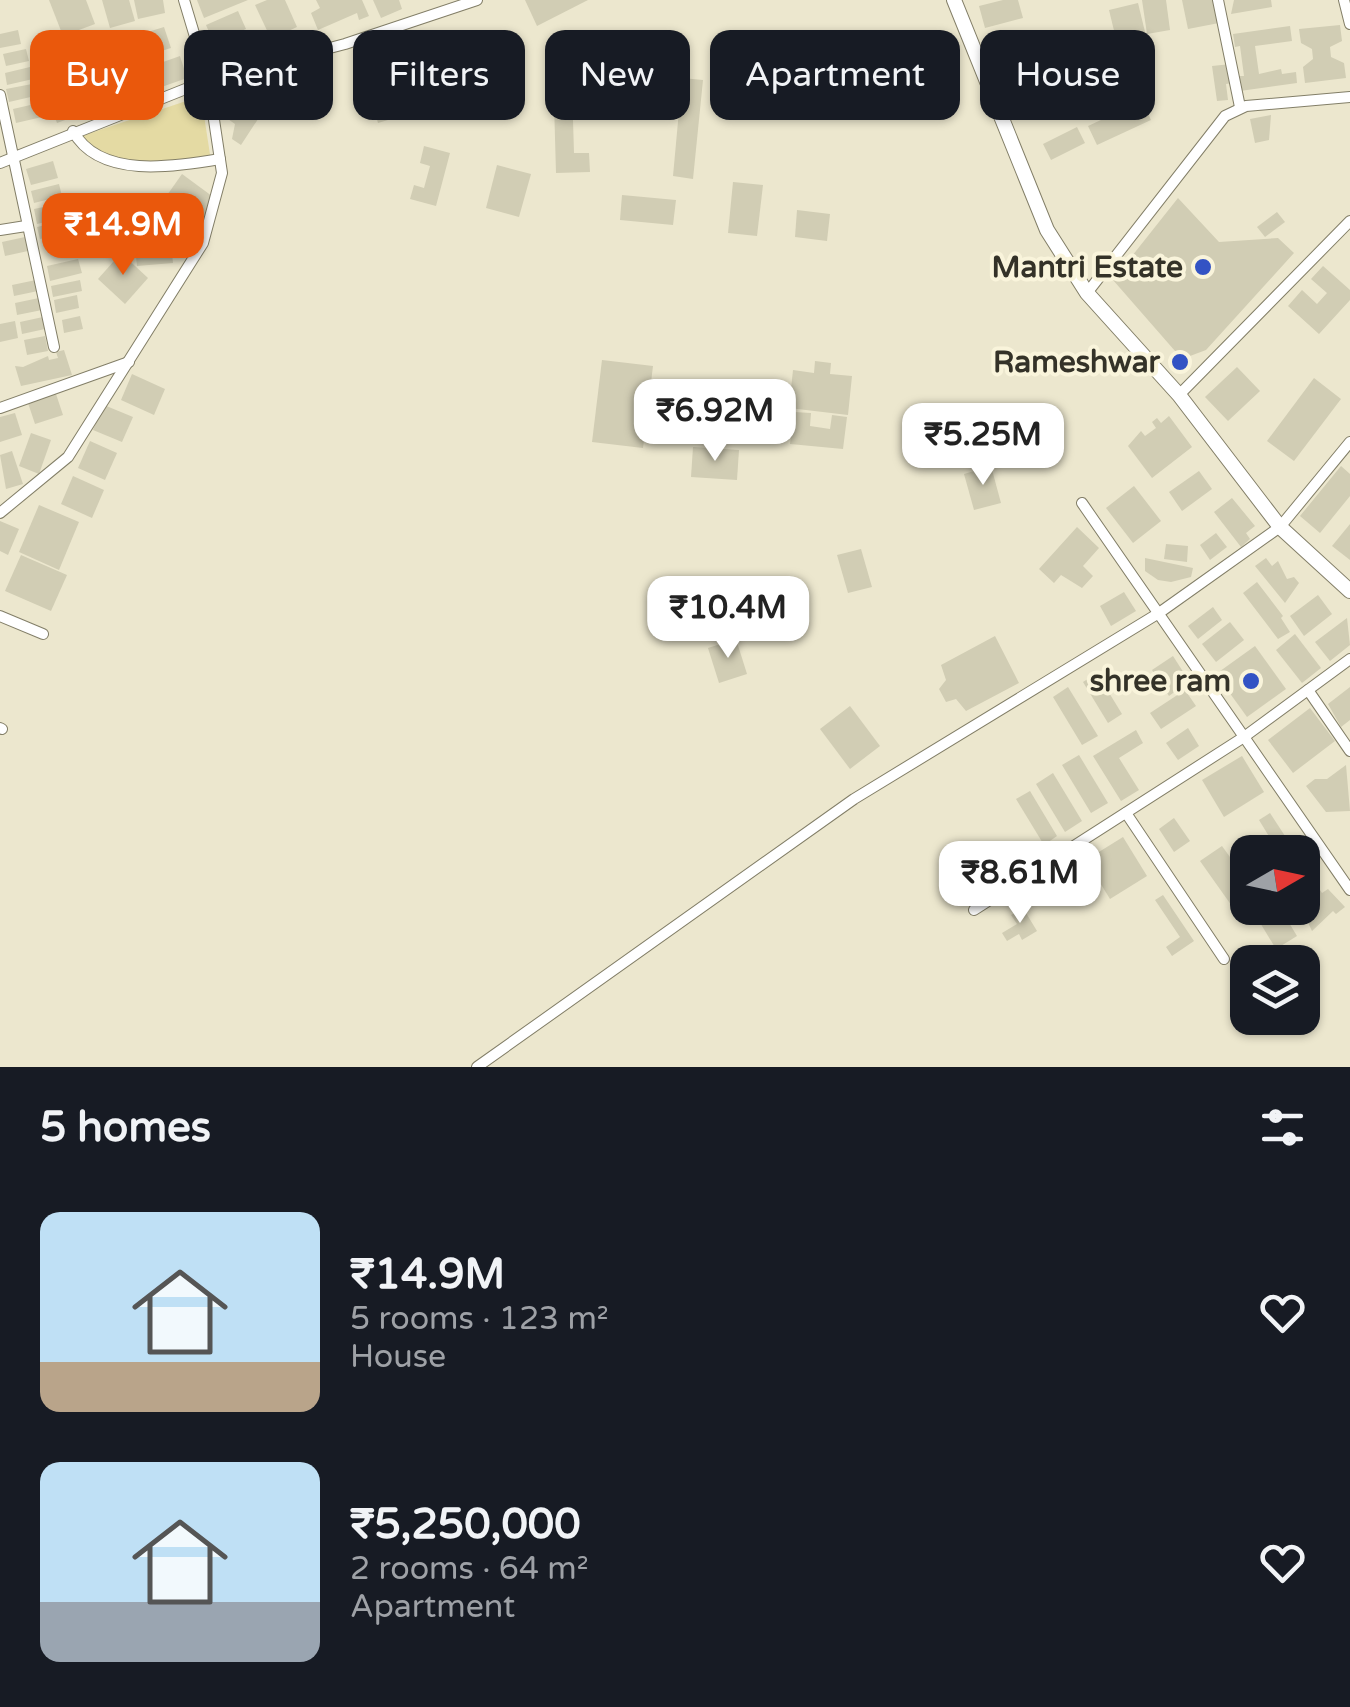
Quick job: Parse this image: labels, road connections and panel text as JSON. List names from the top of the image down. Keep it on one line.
{"places":["Mantri Estate","Rameshwar","shree ram"],"north":"right","page":{"chip":["Buy","Rent","Filters","New","Apartment","House"],"price":["₹14.9M","₹6.92M","₹5.25M","₹10.4M","₹8.61M"],"heading":"5 homes","list":[{"name":"₹14.9M","note":"5 rooms · 123 m² · House"},{"name":"₹5,250,000","note":"2 rooms · 64 m² · Apartment"}]}}
